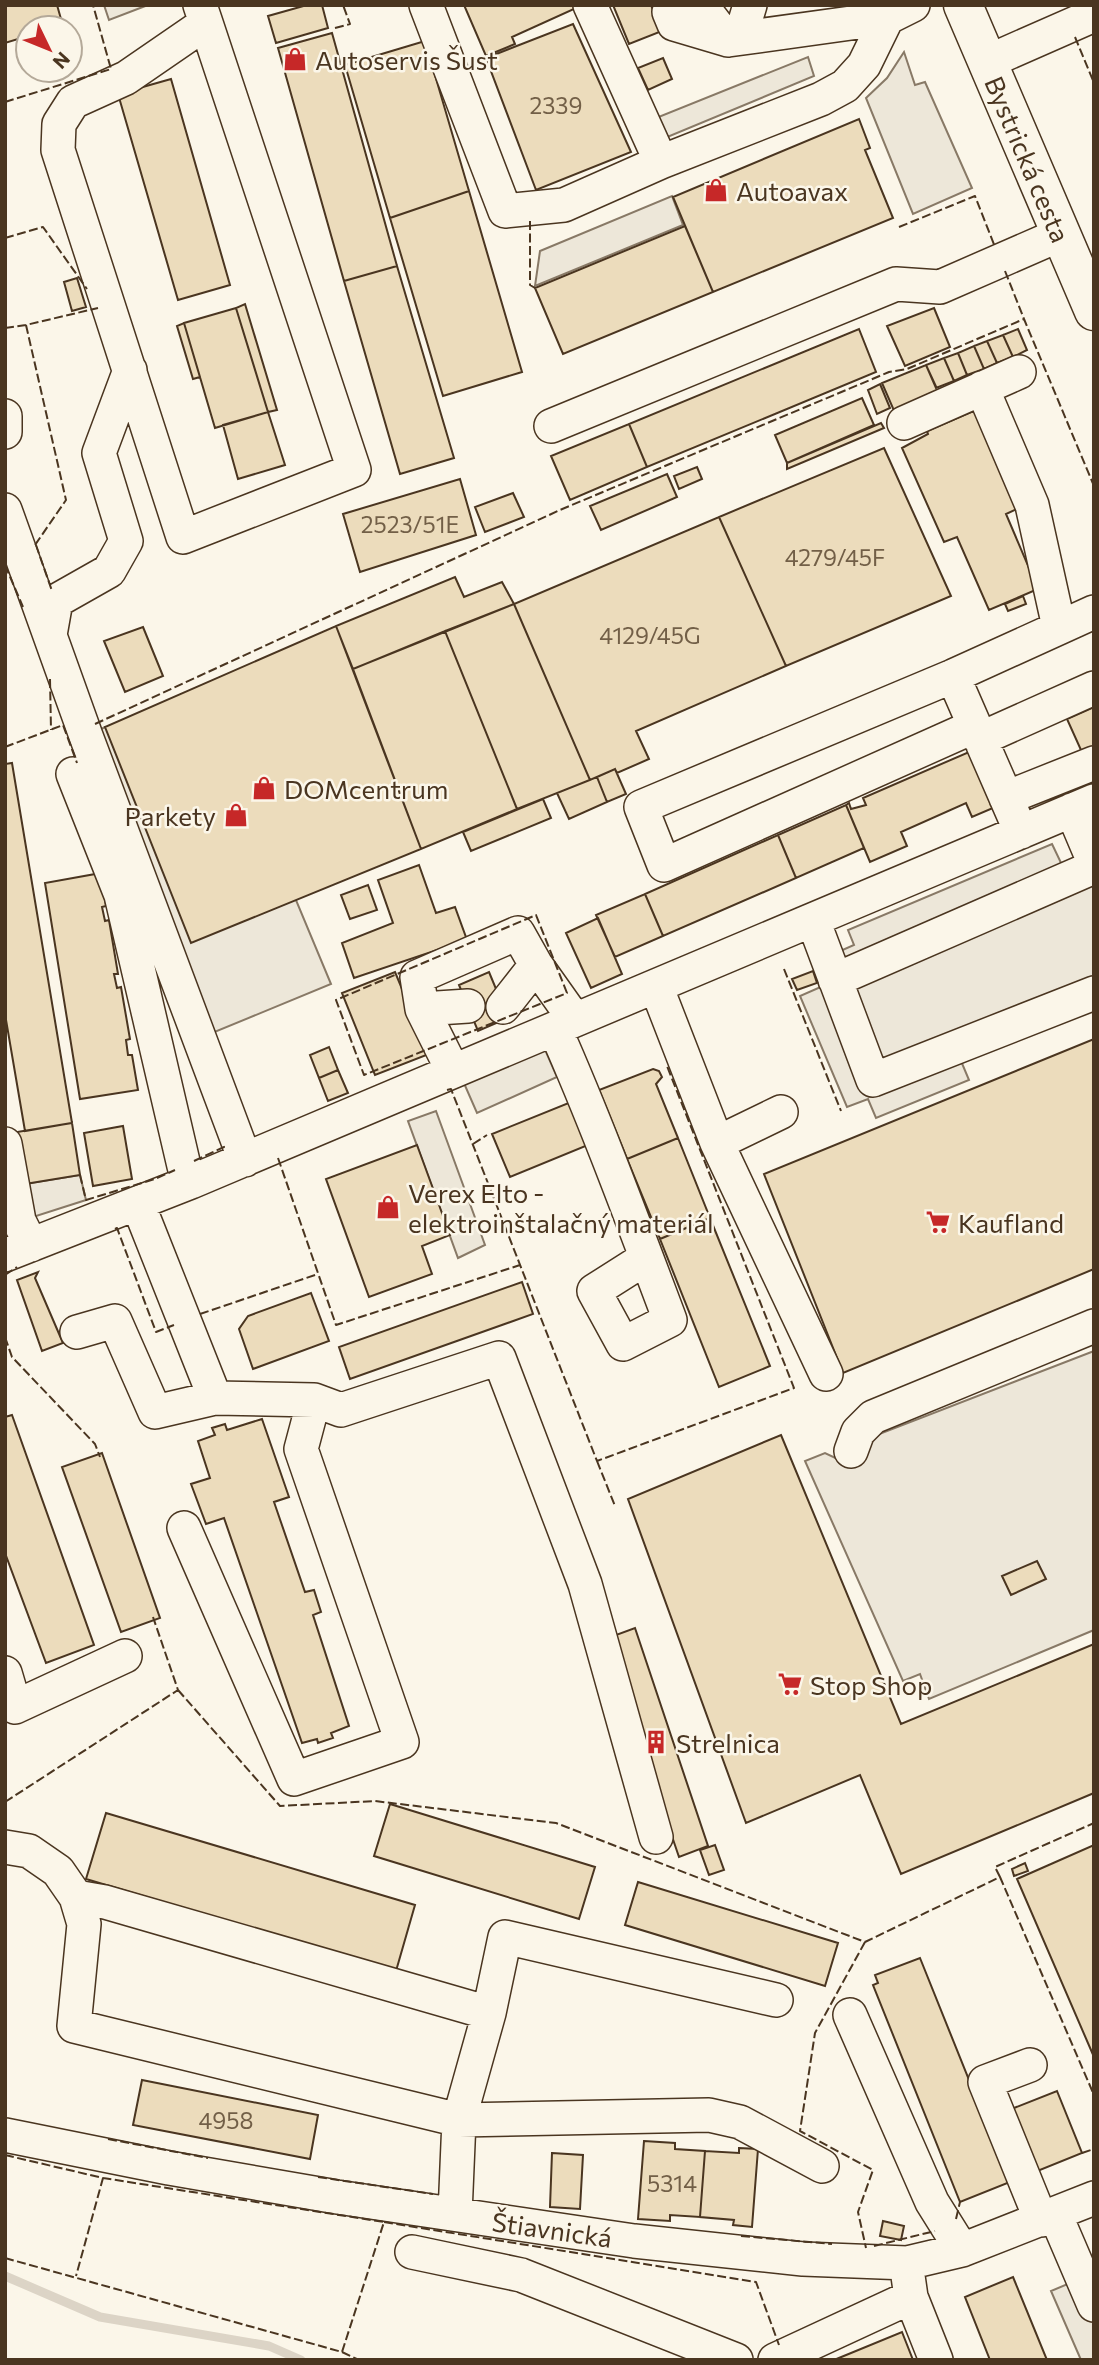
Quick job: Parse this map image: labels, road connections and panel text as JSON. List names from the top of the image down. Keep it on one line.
{"streets":{"main road":["Bystrická cesta"],"street":["Štiavnická"]},"places":{"shop":["Autoservis Šust","Autoavax","DOMcentrum","Parkety","Verex Elto - elektroinštalačný materiál"],"supermarket":["Kaufland","Stop Shop"],"building":["Strelnica"]},"house_numbers":["2339","2523/51E","4279/45F","4129/45G","4958","5314"],"north":"bottom right"}
